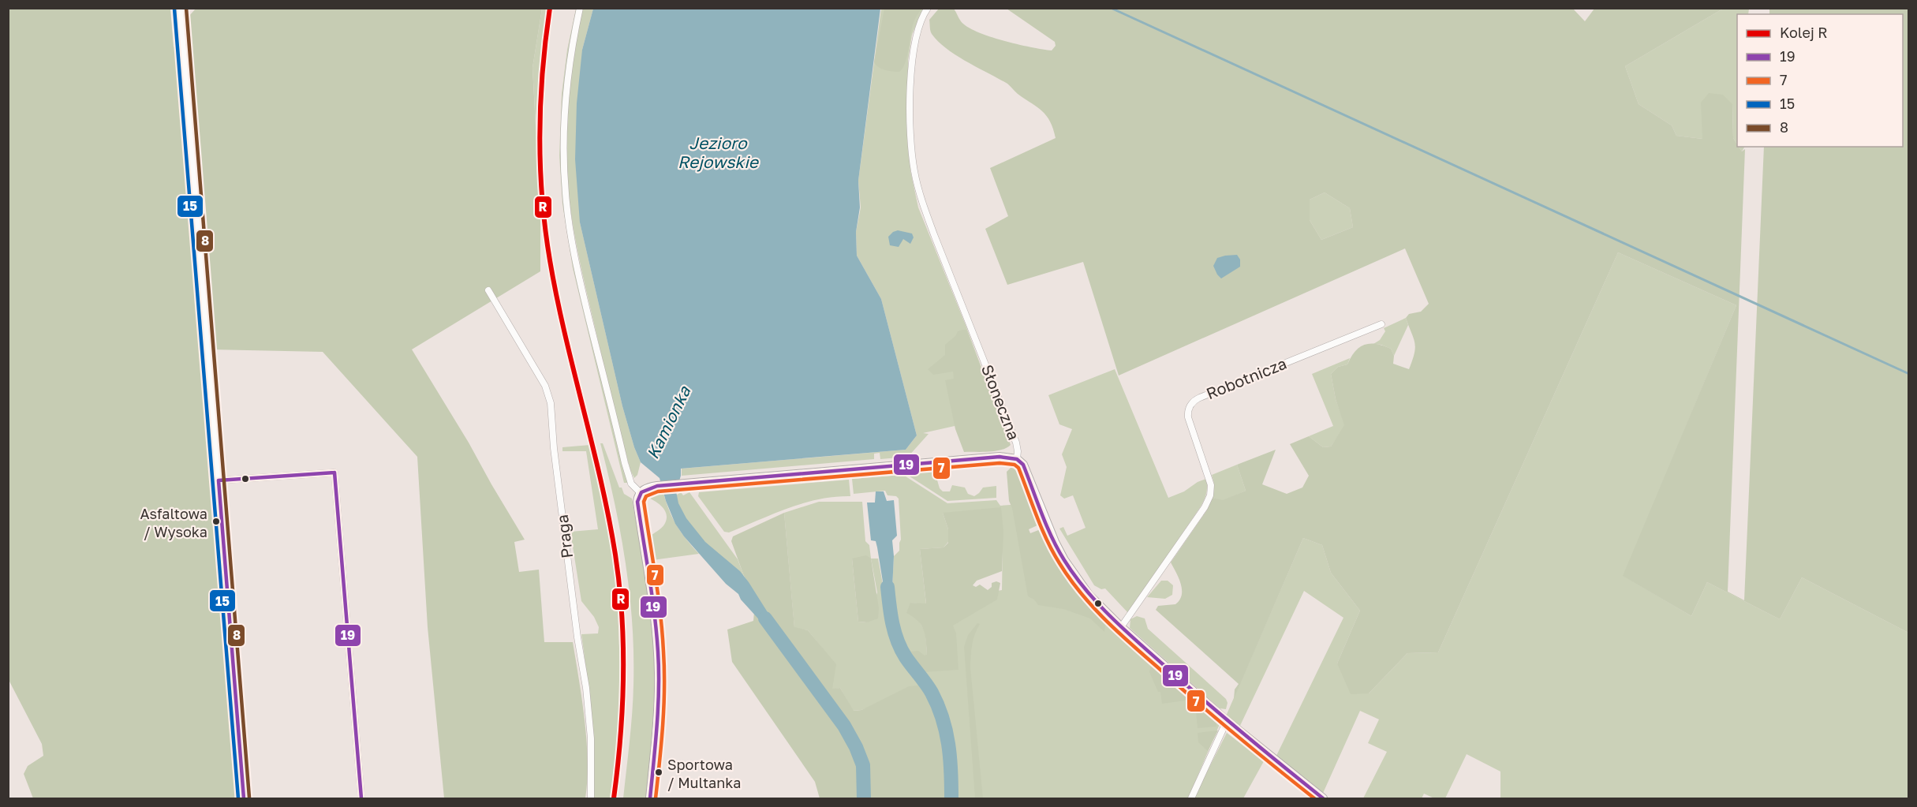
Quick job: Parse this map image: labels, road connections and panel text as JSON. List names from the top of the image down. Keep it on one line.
{"streets":{"street":["Robotnicza","Słoneczna","Praga"]},"crossings":[["Robotnicza","Słoneczna"]],"water":["Jezioro Rejowskie","Kamionka"],"places":["Asfaltowa / Wysoka","Sportowa / Multanka"],"lines":["rail line R","transit line 8","transit line 15","transit line 19","transit line 7"],"legend":["Kolej R","19","7","15","8"]}
